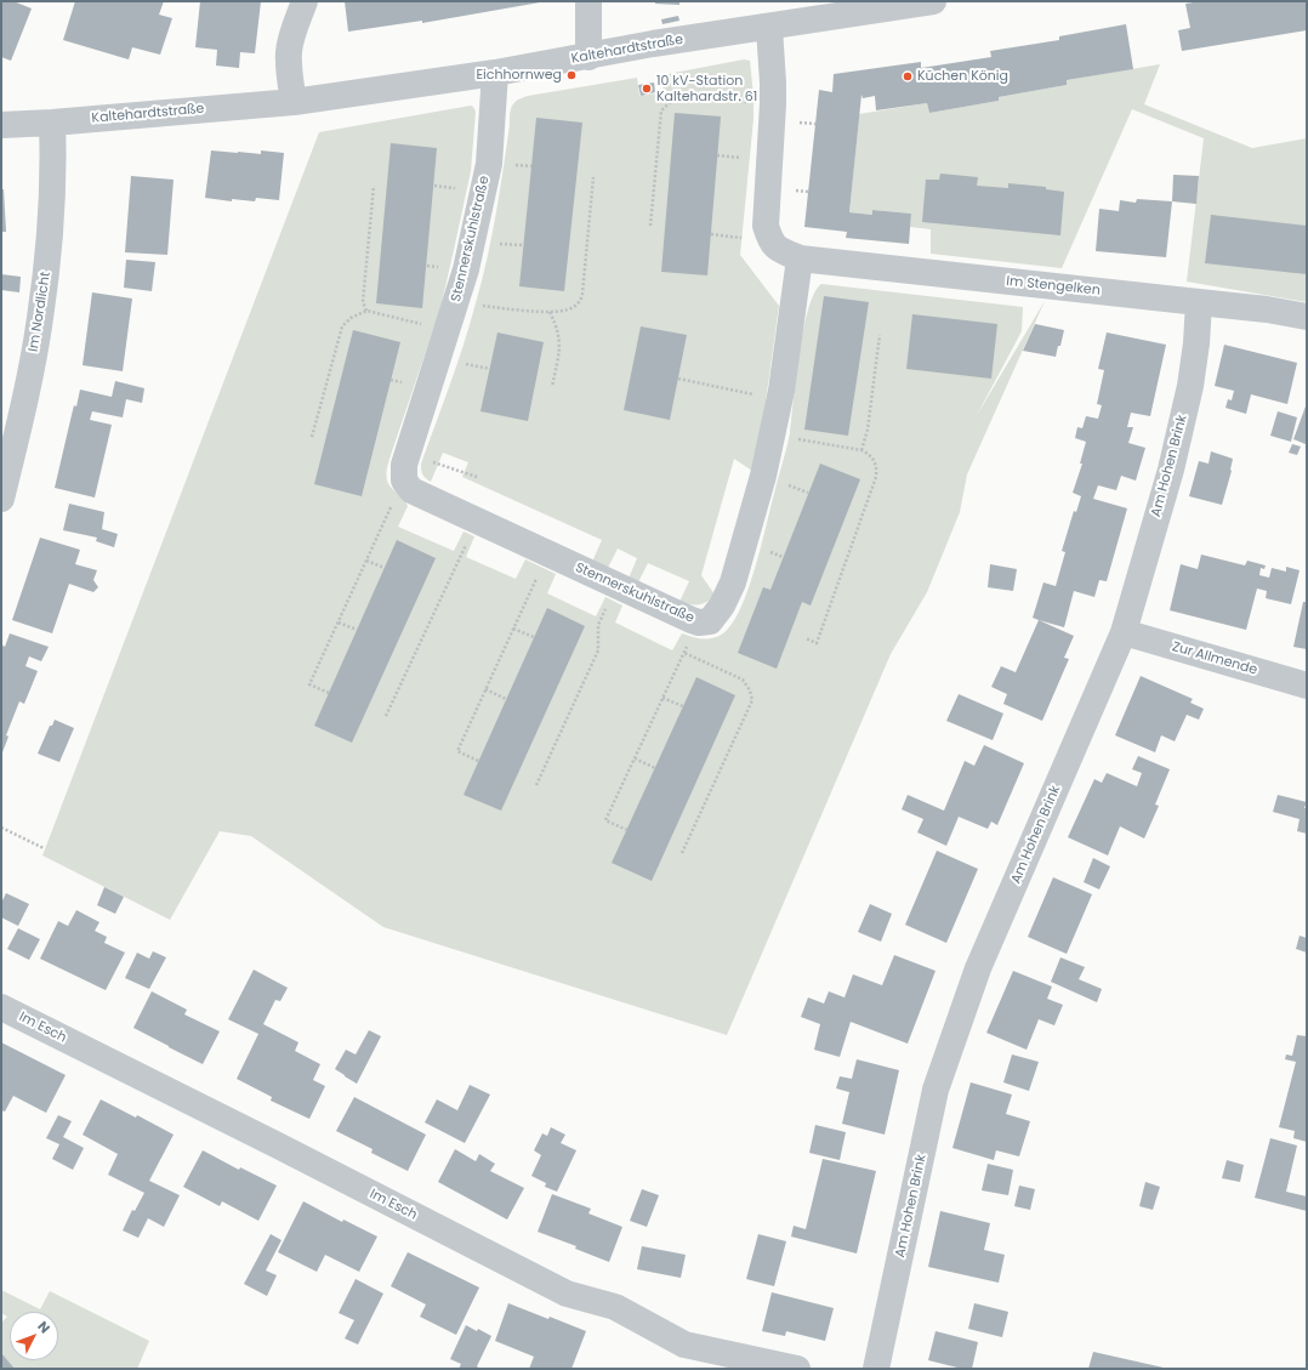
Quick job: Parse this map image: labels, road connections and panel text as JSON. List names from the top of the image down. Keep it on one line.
{"streets":{"street":["Kaltehardtstraße","Stennerskuhlstraße","Im Stengelken","Im Nordlicht","Am Hohen Brink","Zur Allmende","Im Esch"]},"crossings":[["Kaltehardtstraße","Stennerskuhlstraße"],["Kaltehardtstraße","Im Nordlicht"],["Stennerskuhlstraße","Im Stengelken"],["Im Stengelken","Am Hohen Brink"],["Am Hohen Brink","Zur Allmende"]],"places":["Eichhornweg","Küchen König","10 kV-Station Kaltehardstr. 61"],"north":"top right"}
